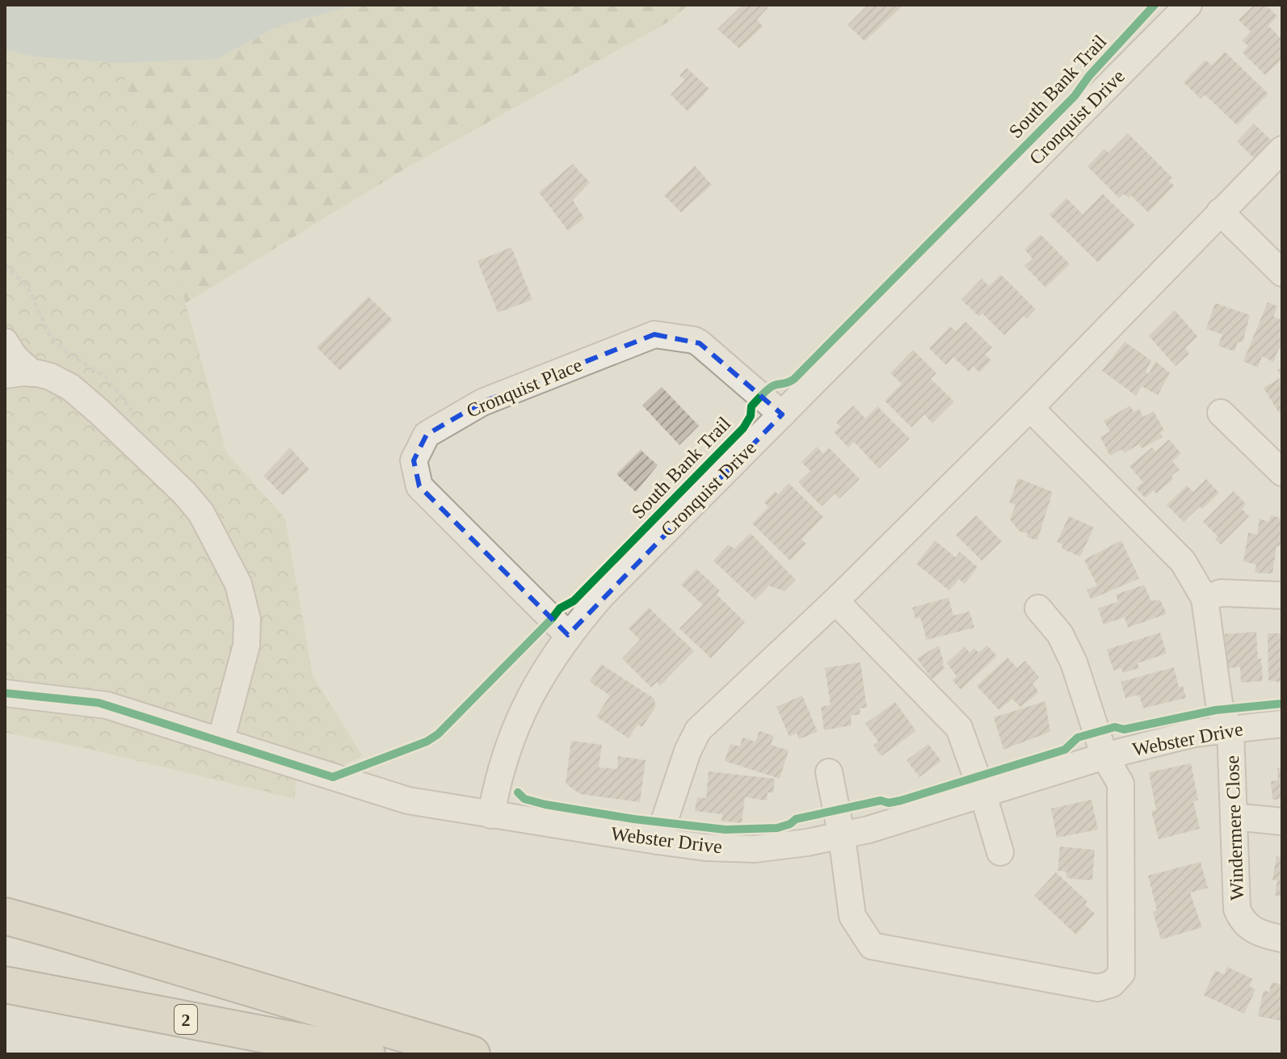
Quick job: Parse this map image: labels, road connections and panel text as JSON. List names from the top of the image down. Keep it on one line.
{"streets":{"highway":["2"],"street":["Cronquist Drive","Cronquist Place","Webster Drive","Windermere Close"],"cycle path":["South Bank Trail"]},"crossings":[["Cronquist Drive","Cronquist Place"],["Cronquist Drive","Webster Drive"],["Webster Drive","Windermere Close"]]}
